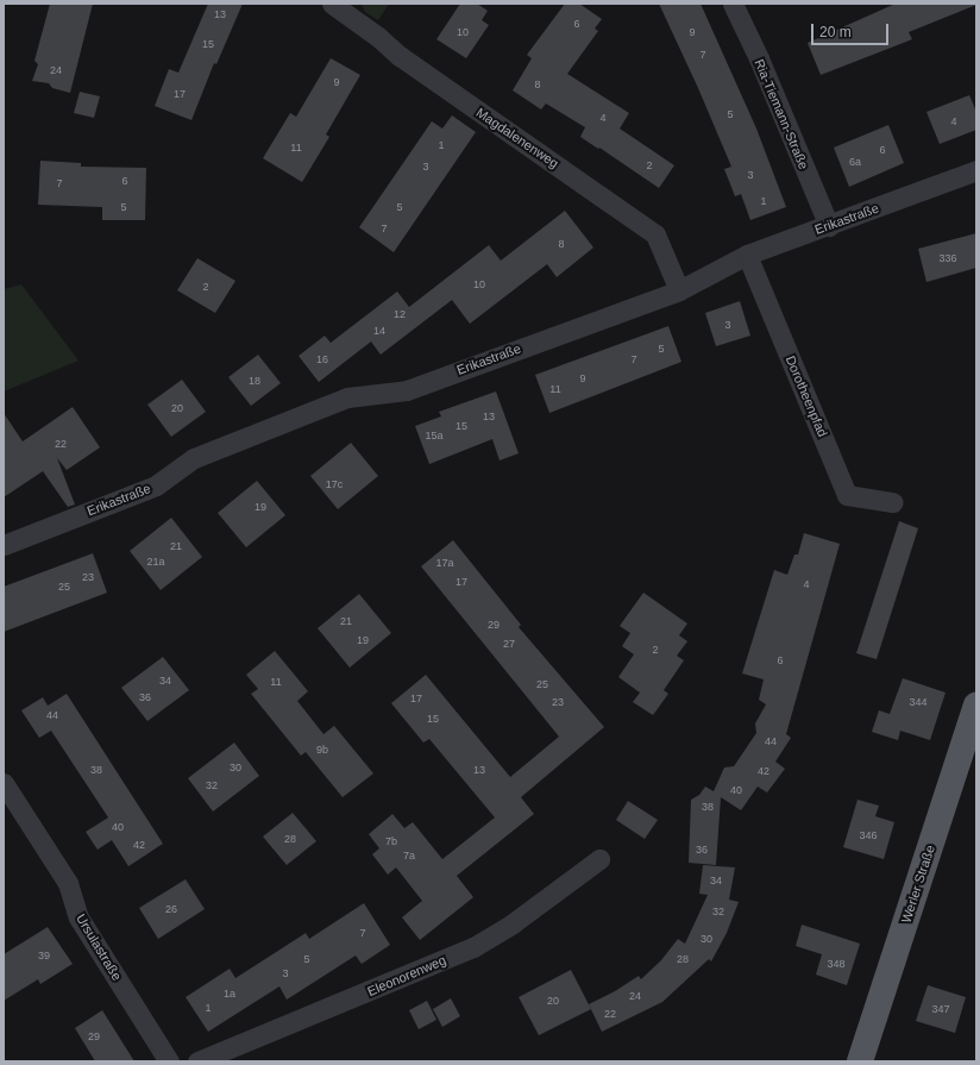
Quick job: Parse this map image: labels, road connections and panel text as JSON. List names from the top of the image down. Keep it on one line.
{"streets":{"main road":["Werler Straße"],"street":["Ria-Tiemann-Straße","Magdalenenweg","Erikastraße","Dorotheenpfad","Ursulastraße","Eleonorenweg"]},"crossings":[["Ria-Tiemann-Straße","Erikastraße"],["Magdalenenweg","Erikastraße"],["Erikastraße","Dorotheenpfad"]],"house_numbers":["13","6","10","9","15","7","24","9","8","17","5","4","4","1","11","6","6a","2","3","3","6","7","1","5","5","7","8","336","10","2","12","3","14","5","16","7","9","18","11","20","13","15","15a","22","17c","19","21","21a","17a","23","17","4","25","21","29","19","27","2","6","34","11","25","36","17","23","344","44","15","44","9b","30","38","13","42","32","40","38","40","346","28","7b","42","36","7a","34","26","32","7","30","39","5","28","348","3","1a","24","20","1","347","22","29"],"scale_bar":"20 m"}
